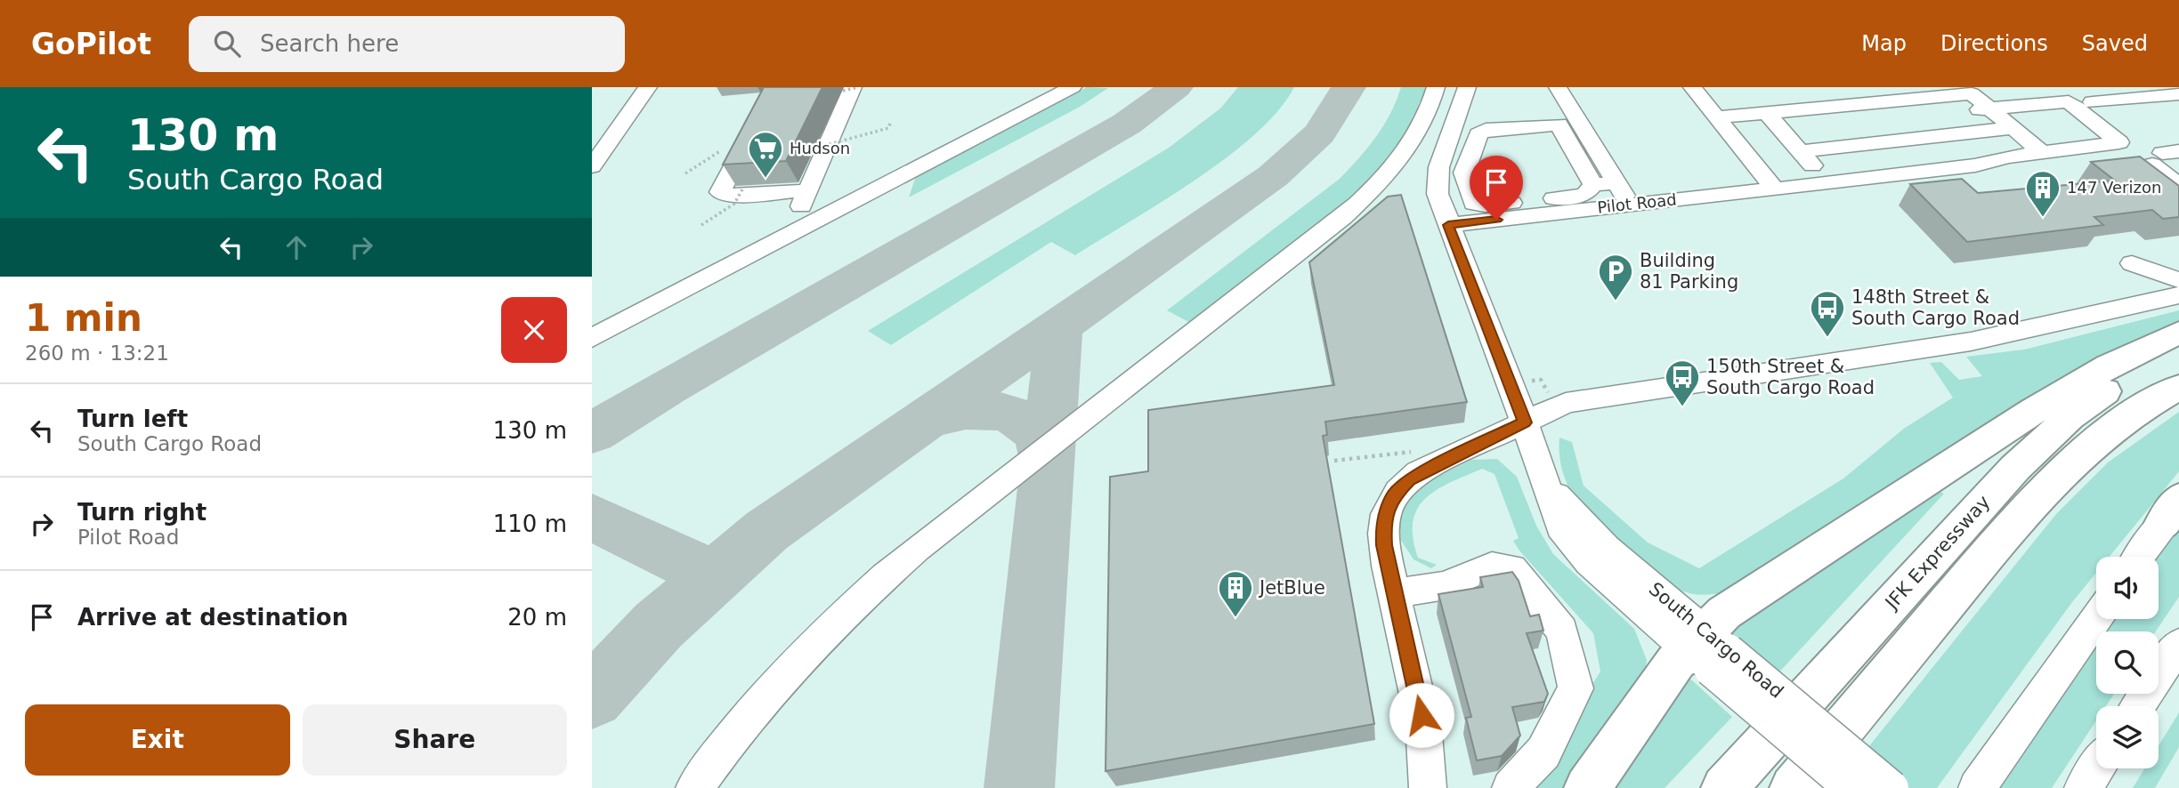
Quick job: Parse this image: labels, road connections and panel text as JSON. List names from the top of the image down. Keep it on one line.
{"streets":{"highway":["JFK Expressway"],"street":["Pilot Road","South Cargo Road"]},"crossings":[["Pilot Road","South Cargo Road"]],"places":{"supermarket":["Hudson"],"building":["147 Verizon","JetBlue"],"parking":["Building 81 Parking"],"bus stop":["148th Street & South Cargo Road","150th Street & South Cargo Road"]},"page":{"header":"GoPilot","search":"Search here","nav":["Map","Directions","Saved"],"turn":["130 m","South Cargo Road"],"heading":["1 min","260 m · 13:21"],"list":[{"name":"Turn left","note":"South Cargo Road","value":"130 m"},{"name":"Turn right","note":"Pilot Road","value":"110 m"},{"name":"Arrive at destination","value":"20 m"}],"buttons":["Exit","Share"]}}
